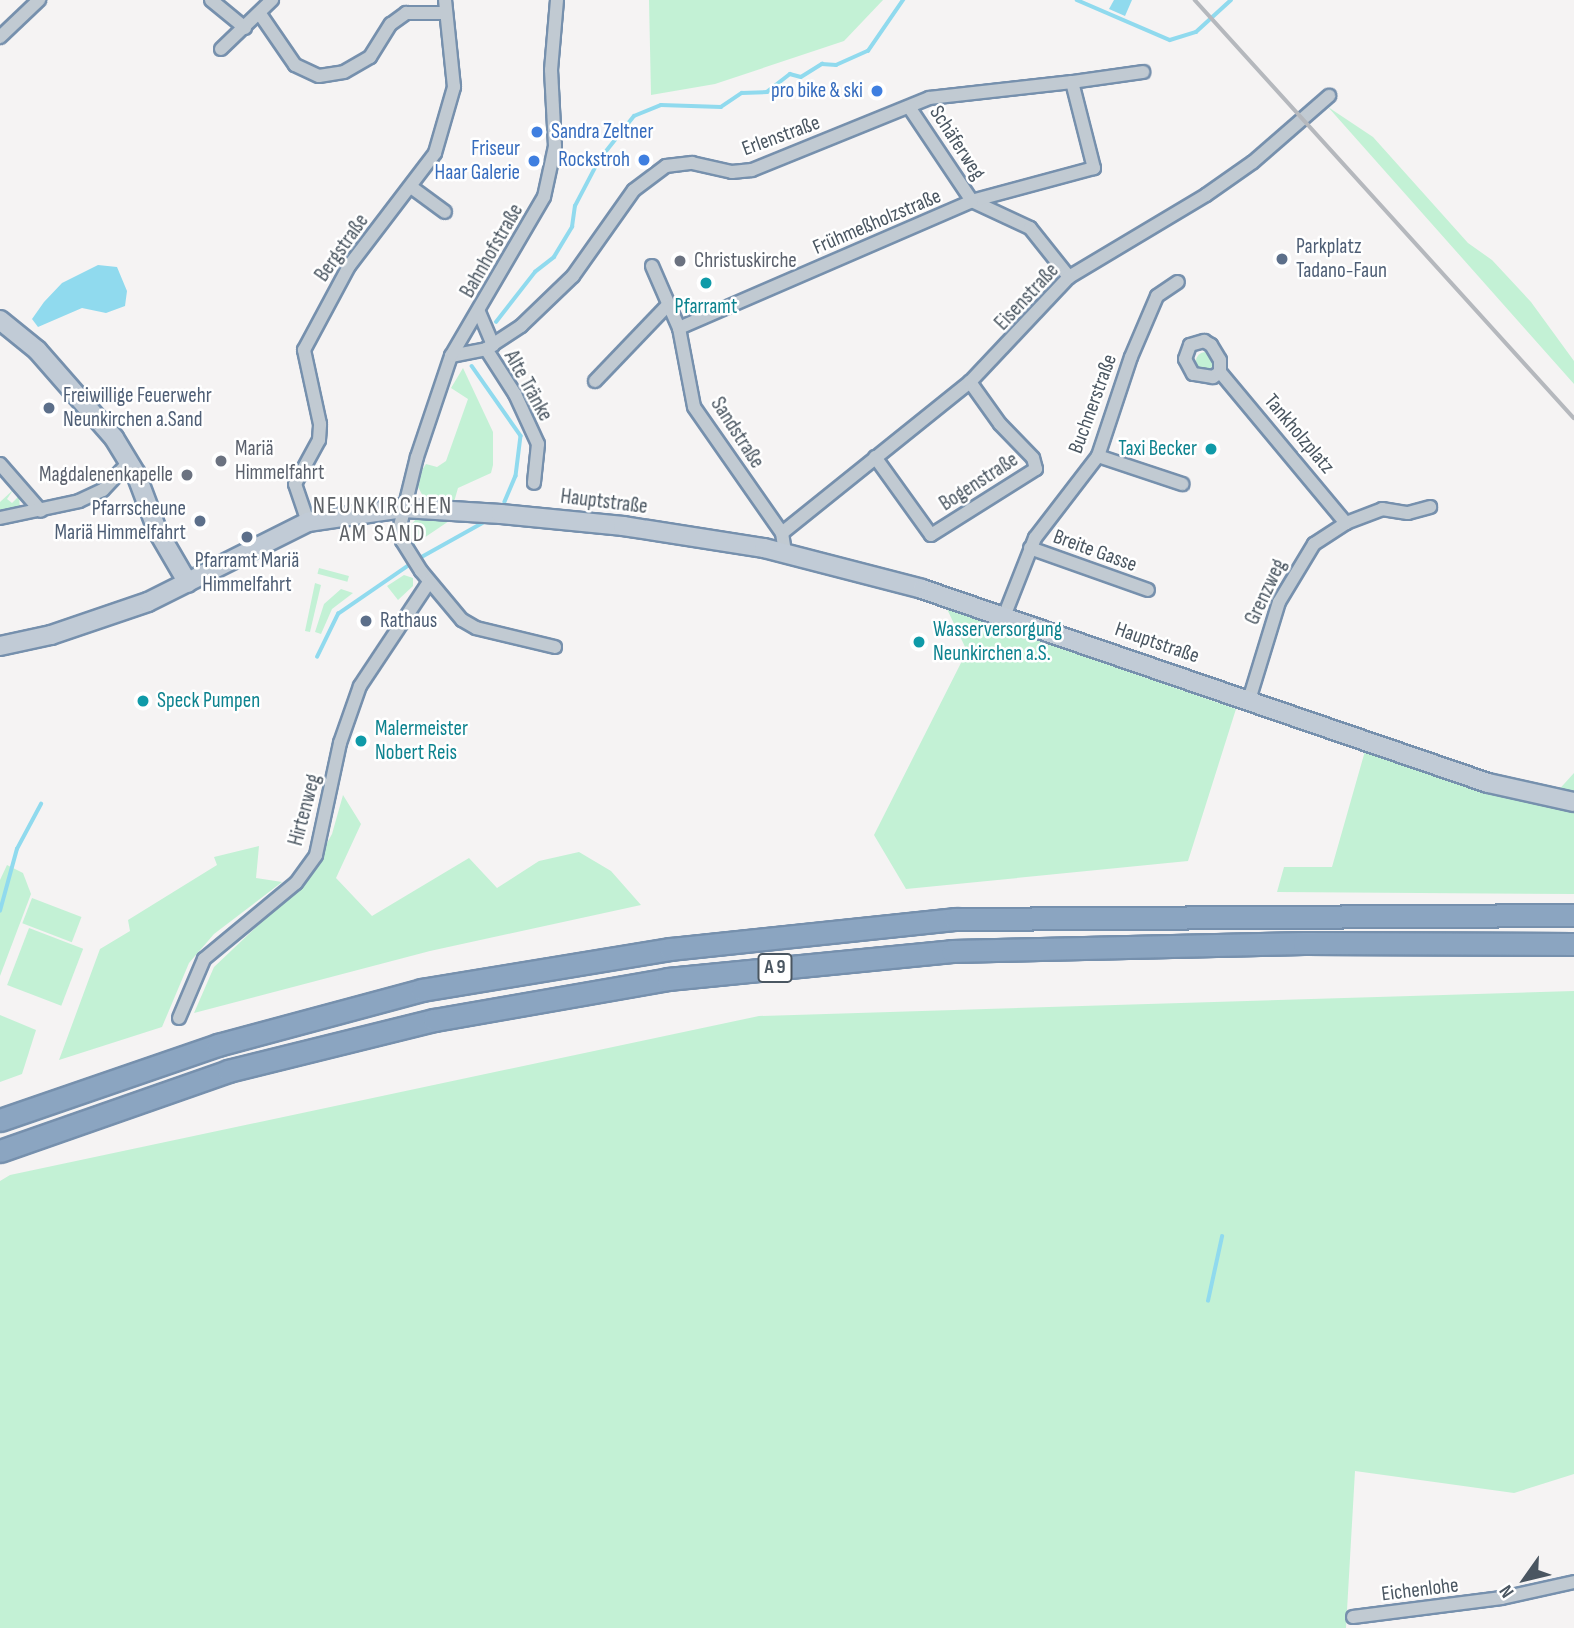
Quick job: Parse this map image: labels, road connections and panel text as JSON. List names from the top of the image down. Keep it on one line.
{"streets":{"highway":["A 9"],"main road":["Hauptstraße"],"street":["Erlenstraße","Schäferweg","Frühmeßholzstraße","Bergstraße","Bahnhofstraße","Eisenstraße","Alte Tränke","Buchnerstraße","Sandstraße","Tankholzplatz","Bogenstraße","Breite Gasse","Grenzweg","Hirtenweg","Eichenlohe"]},"crossings":[["Erlenstraße","Schäferweg"],["Erlenstraße","Bahnhofstraße"],["Erlenstraße","Alte Tränke"],["Schäferweg","Frühmeßholzstraße"],["Frühmeßholzstraße","Eisenstraße"],["Frühmeßholzstraße","Sandstraße"],["Bergstraße","Hauptstraße"],["Bahnhofstraße","Alte Tränke"],["Bahnhofstraße","Hauptstraße"],["Eisenstraße","Sandstraße"],["Eisenstraße","Bogenstraße"],["Buchnerstraße","Hauptstraße"],["Buchnerstraße","Breite Gasse"],["Tankholzplatz","Grenzweg"],["Hauptstraße","Grenzweg"]],"districts":["NEUNKIRCHEN AM SAND"],"places":["pro bike & ski","Sandra Zeltner","Rockstroh","Friseur Haar Galerie","Parkplatz Tadano-Faun","Christuskirche","Pfarramt","Freiwillige Feuerwehr Neunkirchen a.Sand","Taxi Becker","Mariä Himmelfahrt","Magdalenenkapelle","Pfarrscheune Mariä Himmelfahrt","Pfarramt Mariä Himmelfahrt","Rathaus","Wasserversorgung Neunkirchen a.S.","Speck Pumpen","Malermeister Nobert Reis"],"north":"bottom left"}
